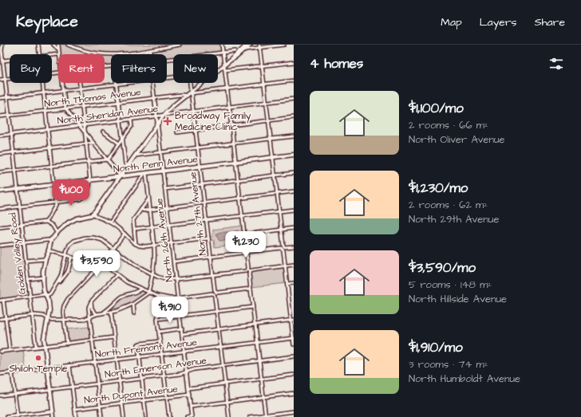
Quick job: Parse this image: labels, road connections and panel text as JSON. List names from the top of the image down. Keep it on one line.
{"streets":{"main road":["North Penn Avenue"],"street":["North Thomas Avenue","North Sheridan Avenue","North 27th Avenue","North 26th Avenue","Golden Valley Road","North Fremont Avenue","North Emerson Avenue","North Dupont Avenue"]},"crossings":[["North Thomas Avenue","North 26th Avenue"],["North Thomas Avenue","Golden Valley Road"],["North Sheridan Avenue","North 27th Avenue"],["North Sheridan Avenue","North 26th Avenue"],["North Sheridan Avenue","Golden Valley Road"],["North Penn Avenue","North 27th Avenue"],["North Penn Avenue","North 26th Avenue"],["North Penn Avenue","Golden Valley Road"],["North 27th Avenue","North Fremont Avenue"],["North 27th Avenue","North Emerson Avenue"],["North 27th Avenue","North Dupont Avenue"],["North 26th Avenue","North Fremont Avenue"],["North 26th Avenue","North Emerson Avenue"],["North 26th Avenue","North Dupont Avenue"]],"places":{"health":["Broadway Family Medicine Clinic"],"other":["Shiloh Temple"]},"page":{"header":"Keyplace","nav":["Map","Layers","Share"],"heading":"4 homes","chip":["Buy","Rent","Filters","New"],"list":[{"name":"$1,100/mo","note":"2 rooms · 66 m² · North Oliver Avenue"},{"name":"$1,230/mo","note":"2 rooms · 62 m² · North 29th Avenue"},{"name":"$3,590/mo","note":"5 rooms · 148 m² · North Hillside Avenue"},{"name":"$1,910/mo","note":"3 rooms · 74 m² · North Humboldt Avenue"}],"price":["$1,100","$1,230","$3,590","$1,910"]}}
